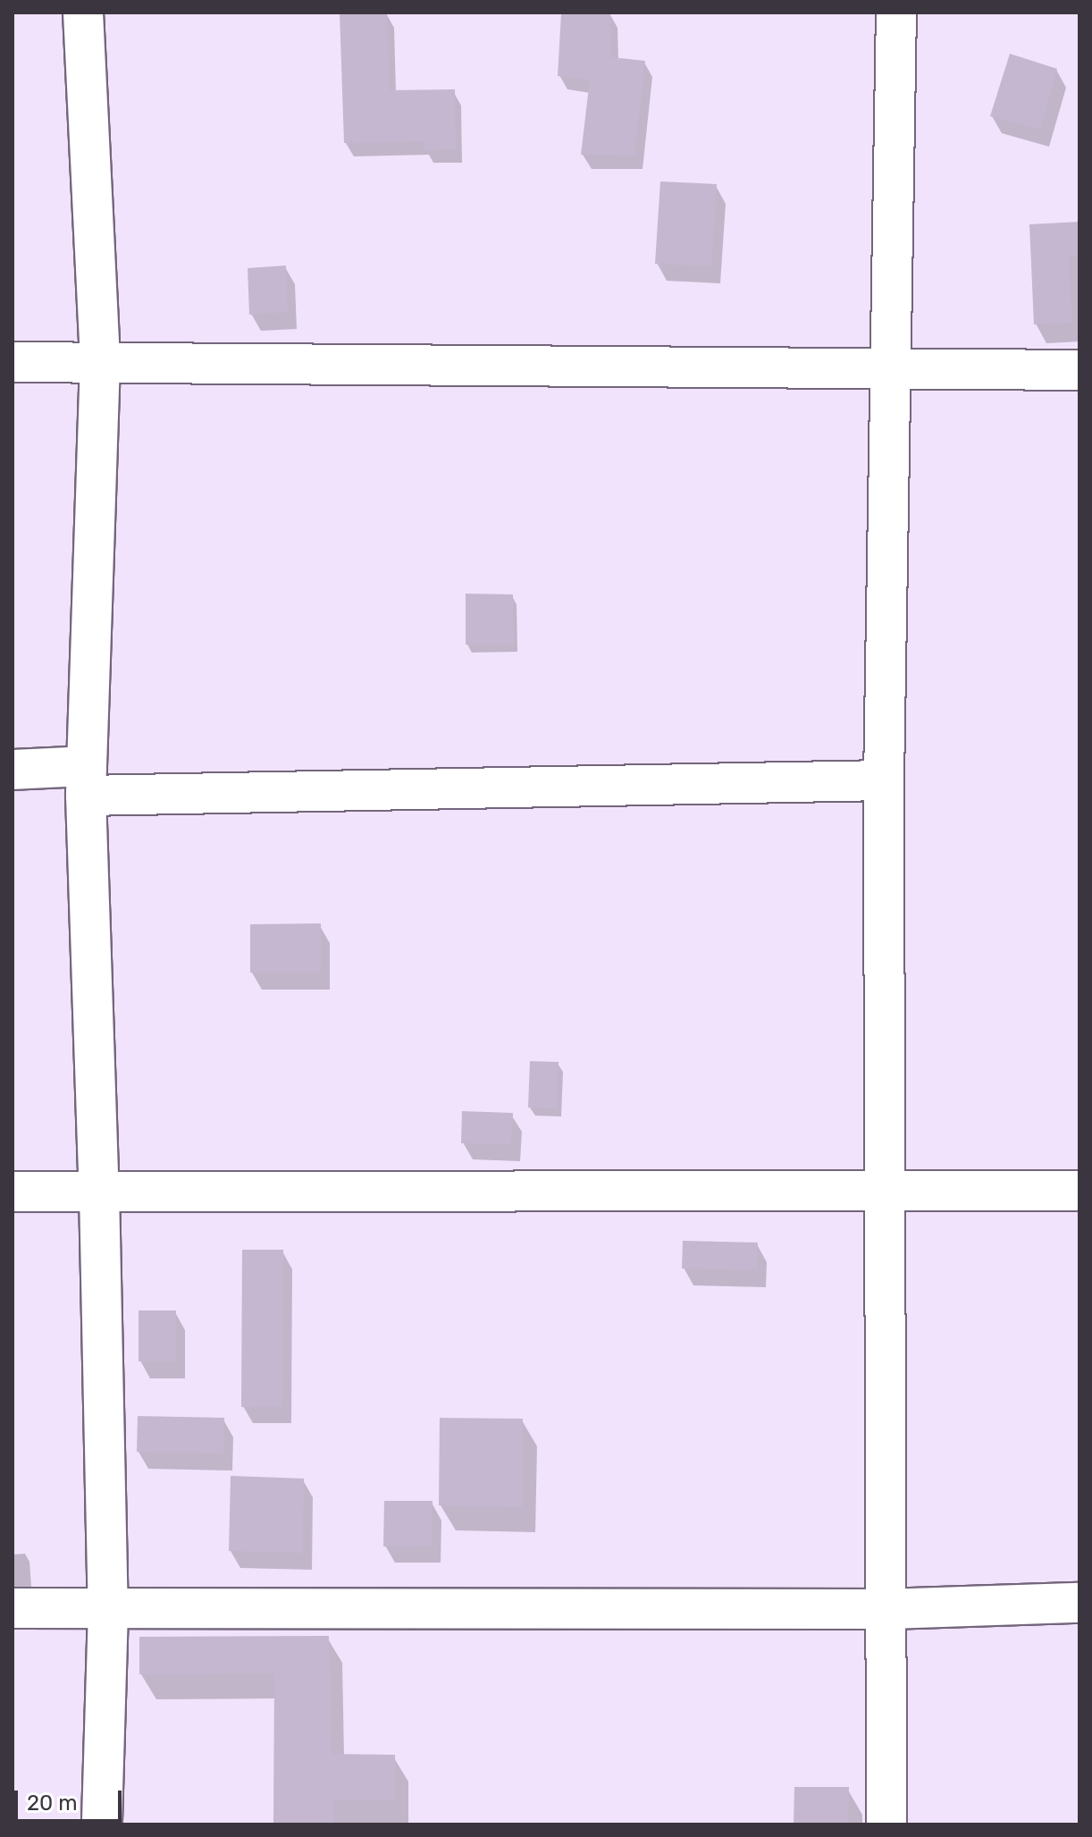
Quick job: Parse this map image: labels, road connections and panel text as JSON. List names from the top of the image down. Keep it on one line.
{"scale_bar":"20 m"}
